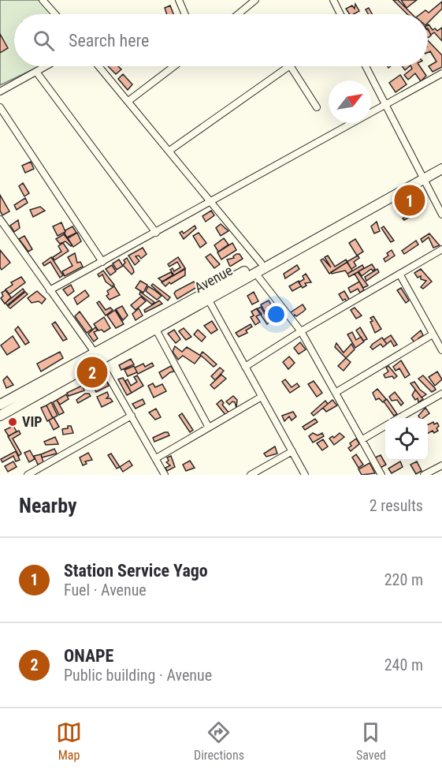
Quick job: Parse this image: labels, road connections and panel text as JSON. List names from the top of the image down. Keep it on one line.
{"streets":{"highway":["Avenue"]},"places":["VIP"],"north":"top right","page":{"search":"Search here","pins":["1","2"],"heading":["Nearby","2 results"],"list":[{"mark":"1","name":"Station Service Yago","note":"Fuel · Avenue","value":"220 m"},{"mark":"2","name":"ONAPE","note":"Public building · Avenue","value":"240 m"}],"nav":["Map","Directions","Saved"]}}
